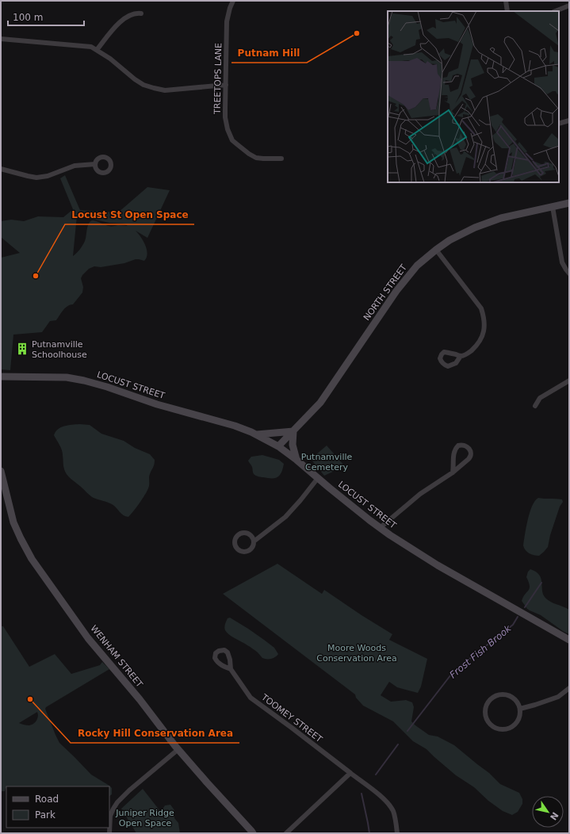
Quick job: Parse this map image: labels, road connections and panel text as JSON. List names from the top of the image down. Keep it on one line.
{"streets":{"main road":["NORTH STREET","LOCUST STREET","WENHAM STREET"],"street":["TREETOPS LANE","TOOMEY STREET"]},"crossings":[["NORTH STREET","LOCUST STREET"]],"water":["Frost Fish Brook"],"parks":["Putnamville Cemetery","Moore Woods Conservation Area","Juniper Ridge Open Space"],"places":{"other":["Putnam Hill","Locust St Open Space","Rocky Hill Conservation Area"],"building":["Putnamville Schoolhouse"]},"legend":["Road","Park"],"scale_bar":"100 m","north":"bottom right"}
